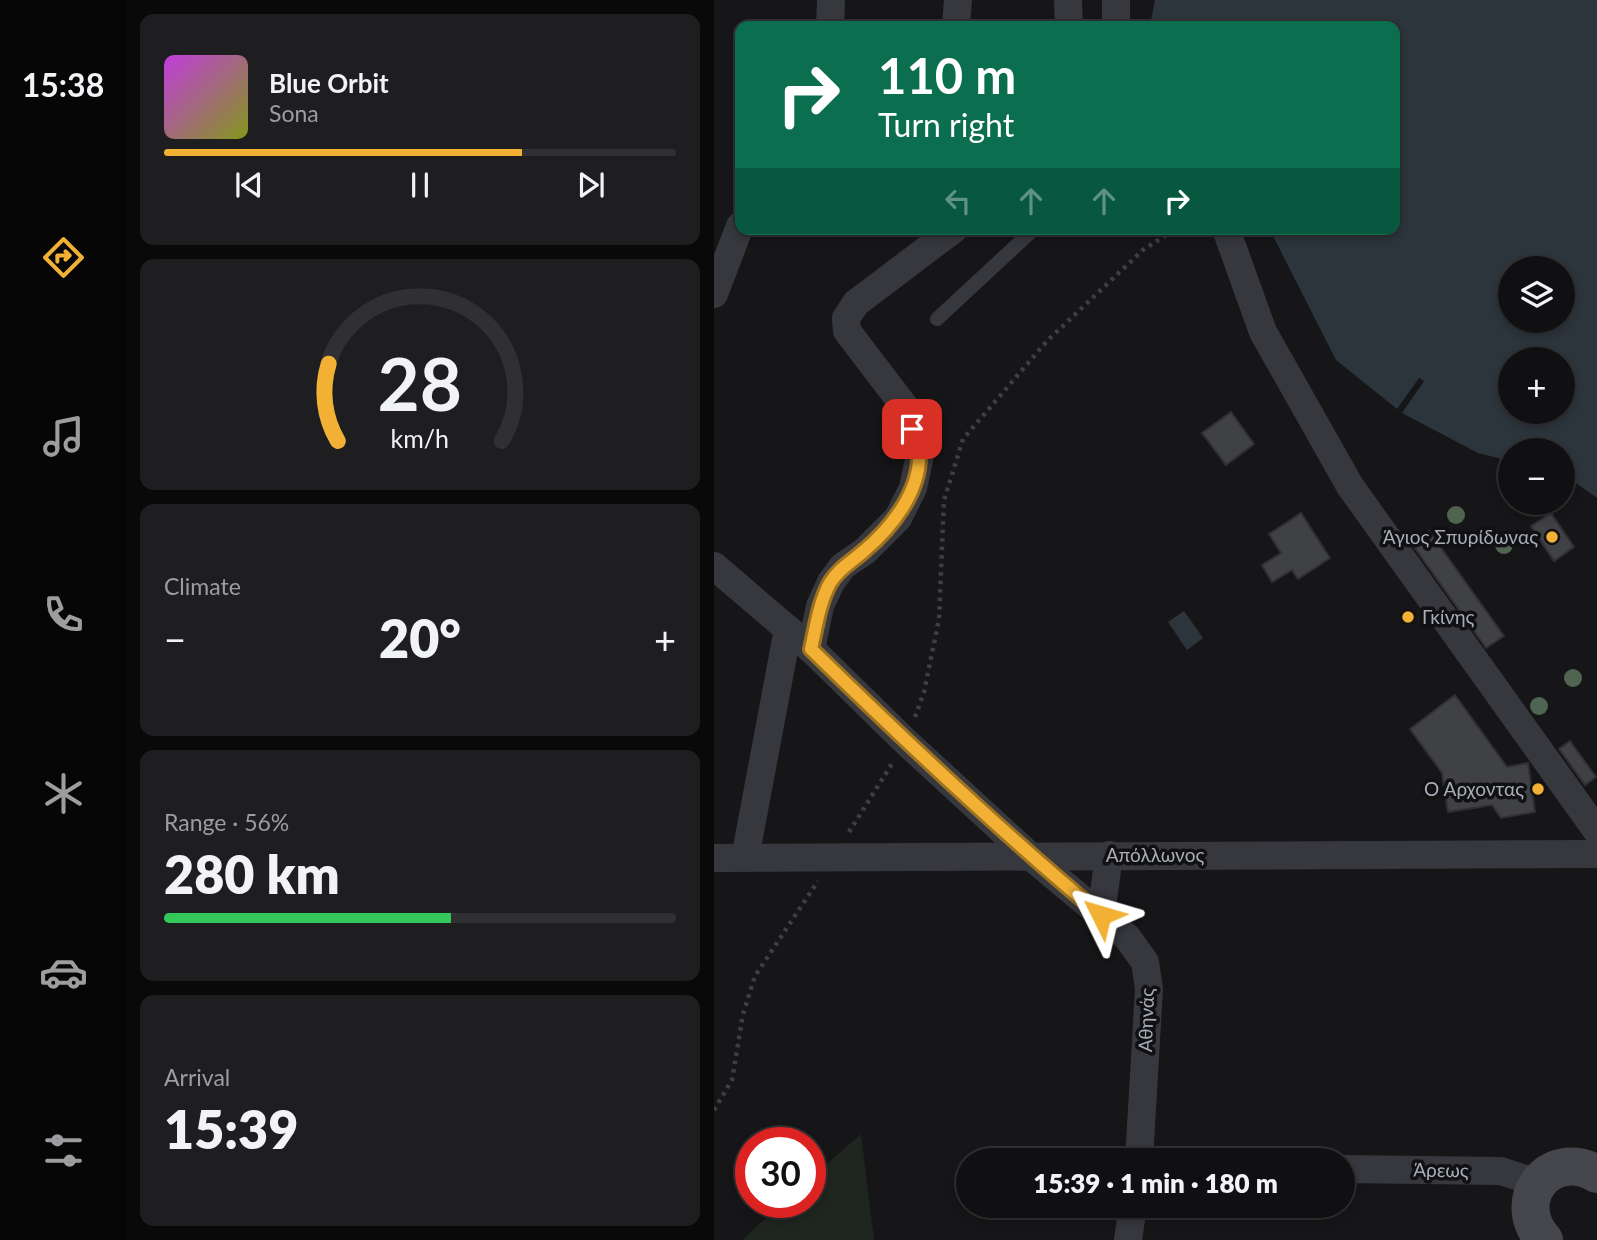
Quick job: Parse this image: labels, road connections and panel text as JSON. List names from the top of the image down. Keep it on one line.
{"streets":{"street":["Απόλλωνος","Αθηνάς","Άρεως"]},"crossings":[["Απόλλωνος","Αθηνάς"]],"places":["Άγιος Σπυρίδωνας","Γκίνης","Ο Άρχοντας"],"page":{"tabs":"15:38","turn":["110 m","Turn right"],"song":["Blue Orbit","Sona"],"map_buttons":["+","−"],"tile":["Climate",["Range · 56%","280 km"],["Arrival","15:39"]],"heat":["−","20°","+"],"limit":"30","trip":"15:39 · 1 min · 180 m","gauge":["28","km/h"]}}
